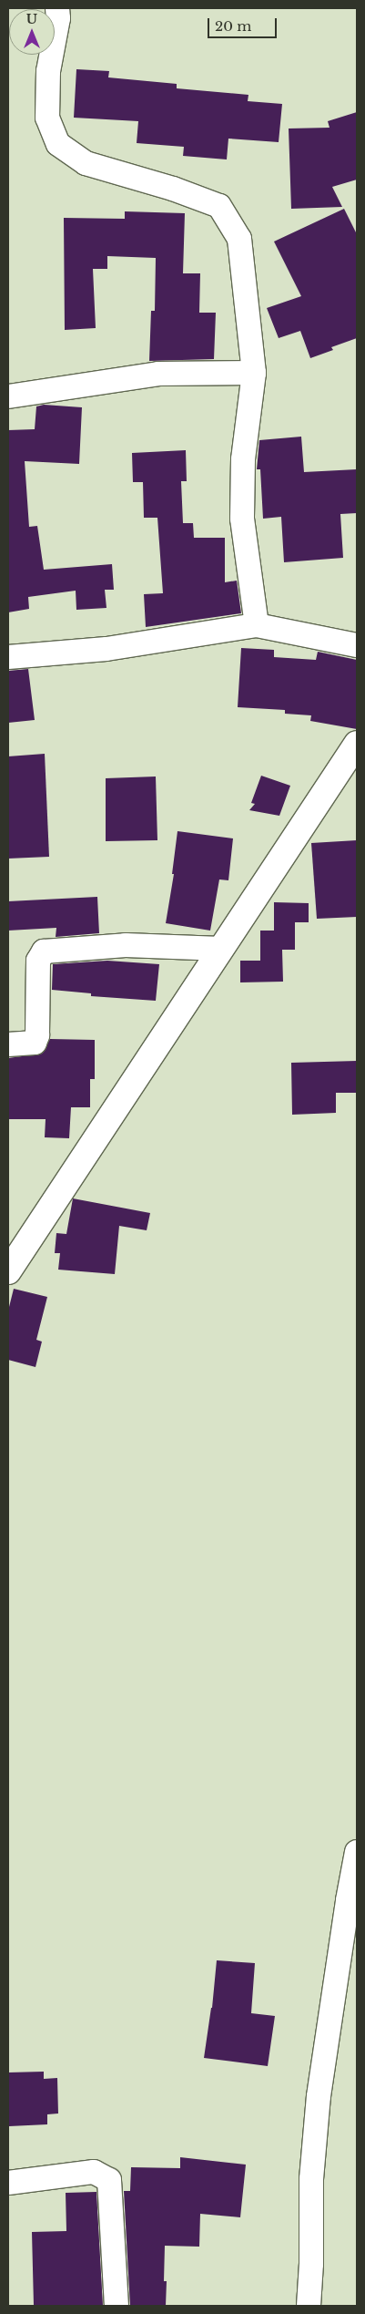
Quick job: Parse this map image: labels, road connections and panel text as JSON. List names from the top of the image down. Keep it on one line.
{"scale_bar":"20 m","north":"top"}
